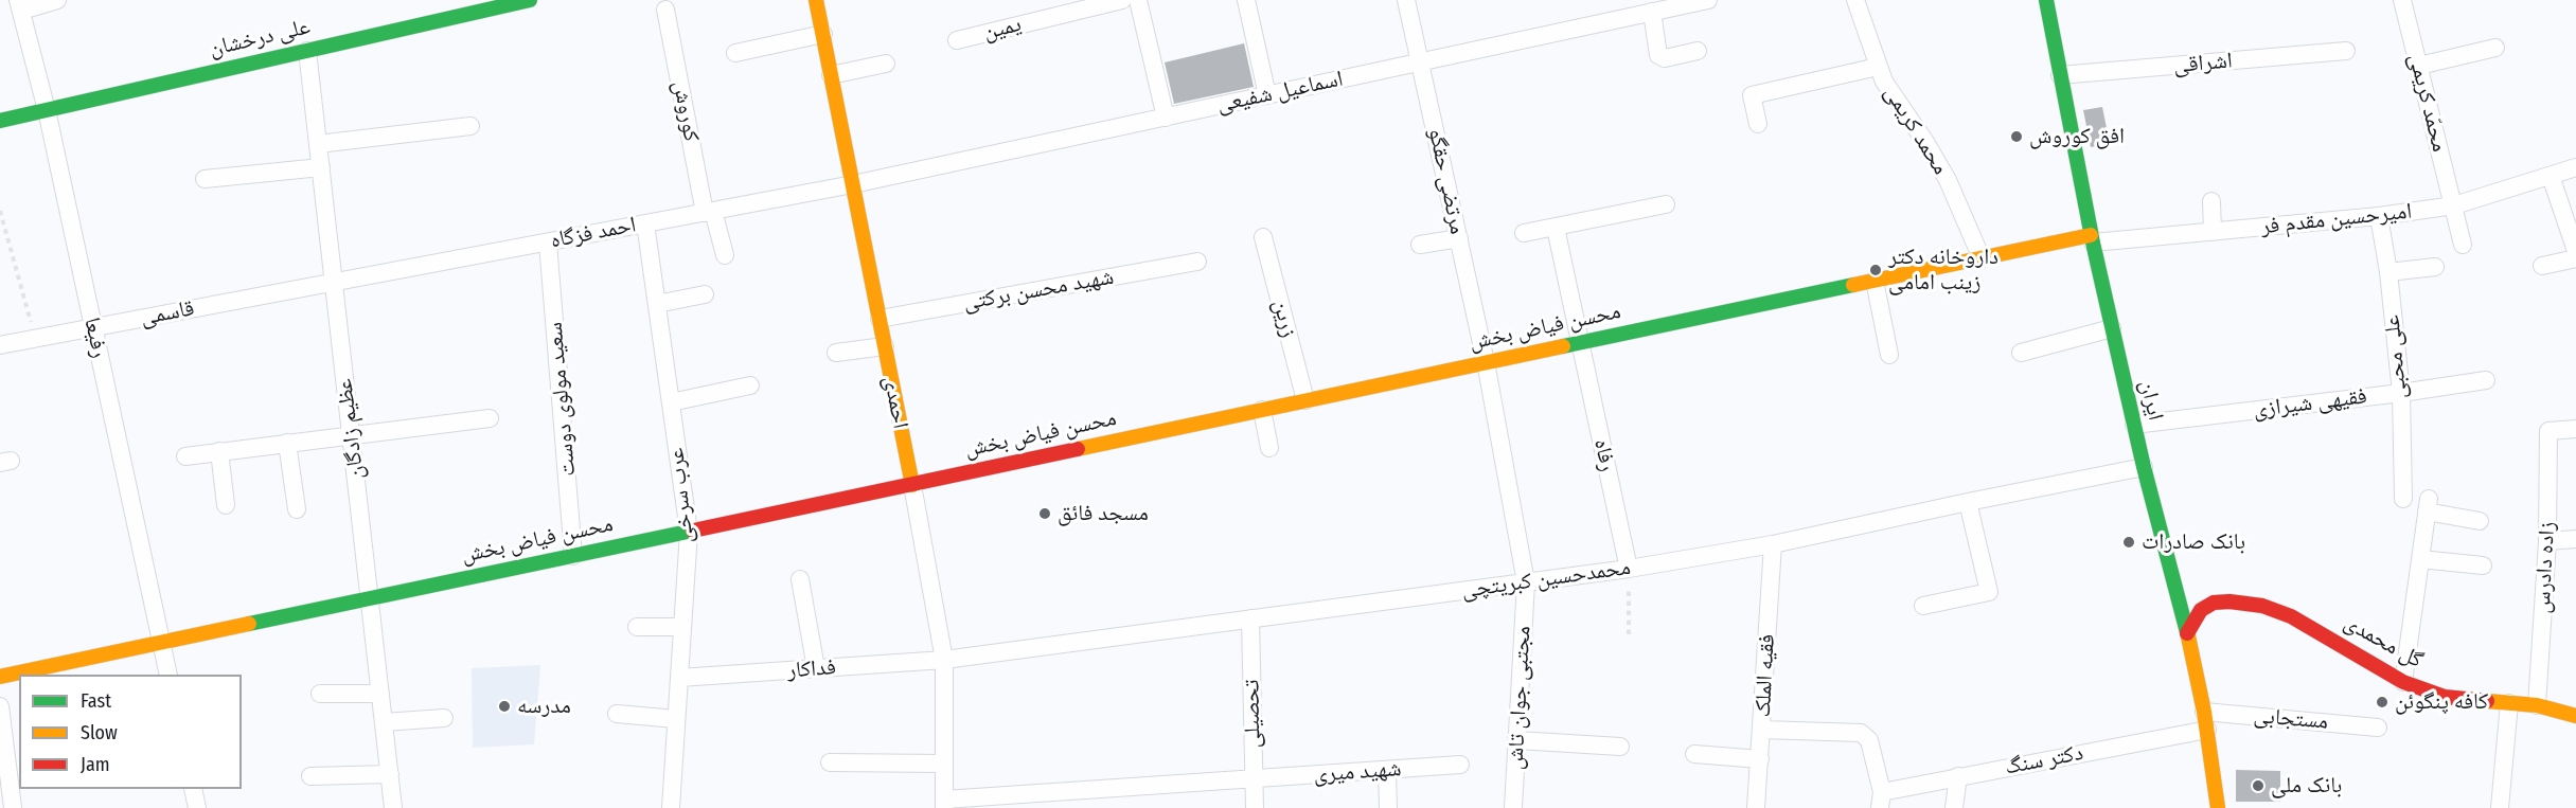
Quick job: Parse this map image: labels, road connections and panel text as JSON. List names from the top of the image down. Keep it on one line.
{"streets":{"street":["یمین","علی درخشان","اشراقی","اسماعیل شفیعی","محمّد کریمی","کوروش","محمد کریمی","مرتضی حقگو","امیرحسین مقدم فر","احمد فزگاه","شهید محسن برکتی","قاسمی","زرین","محسن فیاض بخش","رفیعا","علی محبی","سعید مولوی دوست","ایران","احمدی","فقیهی شیرازی","عظیم زادگان","رفاه","عرب سرخی","زاده دادرس","محمدحسین کبریتچی","گل محمدی","فداکار","فقیه الملک","مجتبی جوان تاش","تحصیلی","مستجابی","دکتر سنگ","شهید میری"]},"crossings":[["علی درخشان","رفیعا"],["علی درخشان","عظیم زادگان"],["اشراقی","ایران"],["اسماعیل شفیعی","مرتضی حقگو"],["اسماعیل شفیعی","احمد فزگاه"],["اسماعیل شفیعی","احمدی"],["محمّد کریمی","امیرحسین مقدم فر"],["کوروش","احمد فزگاه"],["محمد کریمی","محسن فیاض بخش"],["مرتضی حقگو","محسن فیاض بخش"],["مرتضی حقگو","مجتبی جوان تاش"],["امیرحسین مقدم فر","محسن فیاض بخش"],["امیرحسین مقدم فر","علی محبی"],["امیرحسین مقدم فر","ایران"],["احمد فزگاه","قاسمی"],["احمد فزگاه","سعید مولوی دوست"],["احمد فزگاه","احمدی"],["احمد فزگاه","عظیم زادگان"],["احمد فزگاه","عرب سرخی"],["شهید محسن برکتی","احمدی"],["قاسمی","رفیعا"],["قاسمی","عظیم زادگان"],["زرین","محسن فیاض بخش"],["محسن فیاض بخش","رفیعا"],["محسن فیاض بخش","سعید مولوی دوست"],["محسن فیاض بخش","ایران"],["محسن فیاض بخش","احمدی"],["محسن فیاض بخش","عظیم زادگان"],["محسن فیاض بخش","رفاه"],["محسن فیاض بخش","عرب سرخی"],["محسن فیاض بخش","مجتبی جوان تاش"],["علی محبی","فقیهی شیرازی"],["ایران","فقیهی شیرازی"],["ایران","محمدحسین کبریتچی"],["ایران","گل محمدی"],["ایران","مستجابی"],["ایران","دکتر سنگ"],["احمدی","محمدحسین کبریتچی"],["احمدی","فداکار"],["احمدی","شهید میری"],["رفاه","محمدحسین کبریتچی"],["عرب سرخی","فداکار"],["زاده دادرس","گل محمدی"],["محمدحسین کبریتچی","فداکار"],["محمدحسین کبریتچی","فقیه الملک"],["محمدحسین کبریتچی","مجتبی جوان تاش"],["محمدحسین کبریتچی","تحصیلی"],["تحصیلی","شهید میری"]],"places":["افق کوروش","داروخانه دکتر زینب امامی","مسجد فائق","بانک صادرات","کافه پنگوئن","مدرسه","بانک ملی"],"legend":["Fast","Slow","Jam"]}
